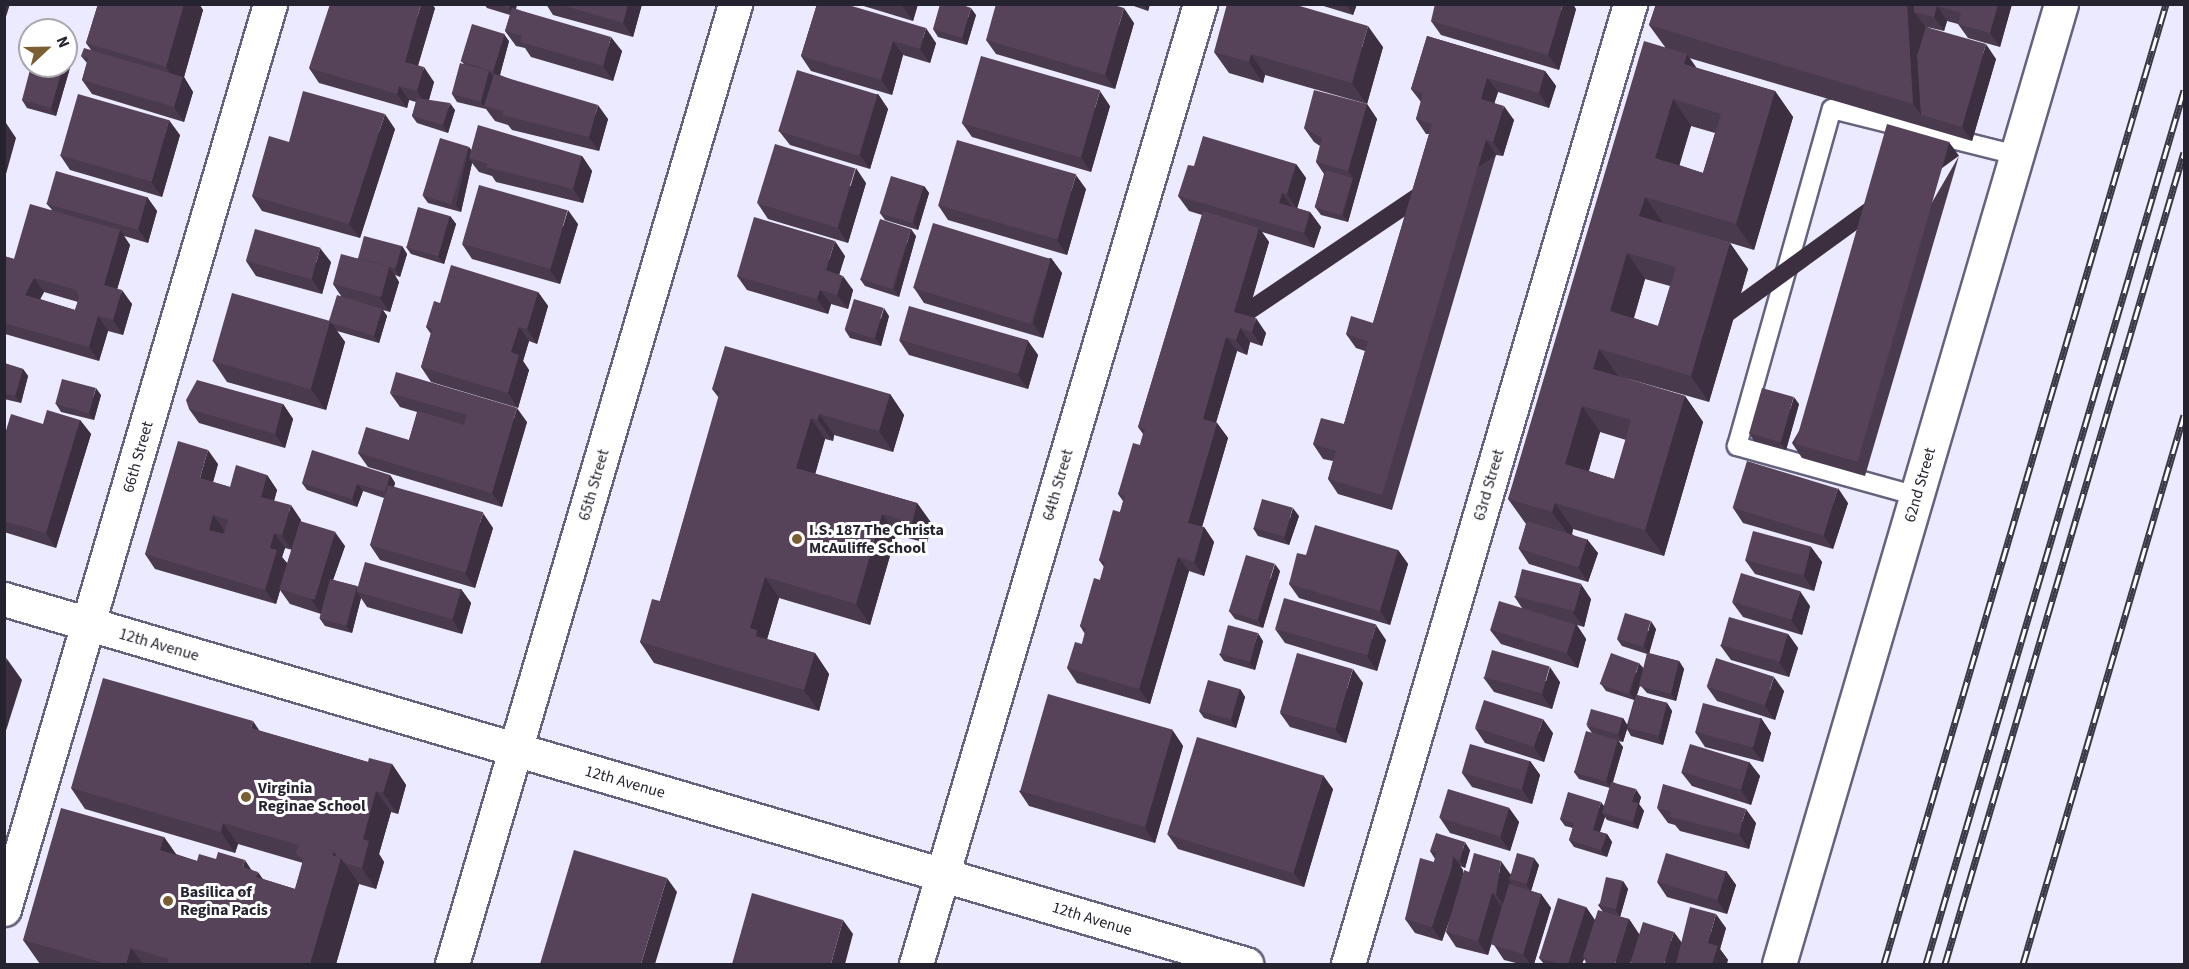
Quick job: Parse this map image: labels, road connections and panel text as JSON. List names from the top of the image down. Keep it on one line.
{"streets":{"street":["66th Street","65th Street","64th Street","63rd Street","62nd Street","12th Avenue"]},"crossings":[["66th Street","12th Avenue"],["65th Street","12th Avenue"],["64th Street","12th Avenue"]],"places":["I.S. 187 The Christa McAuliffe School","Virginia Reginae School","Basilica of Regina Pacis"],"north":"right"}
